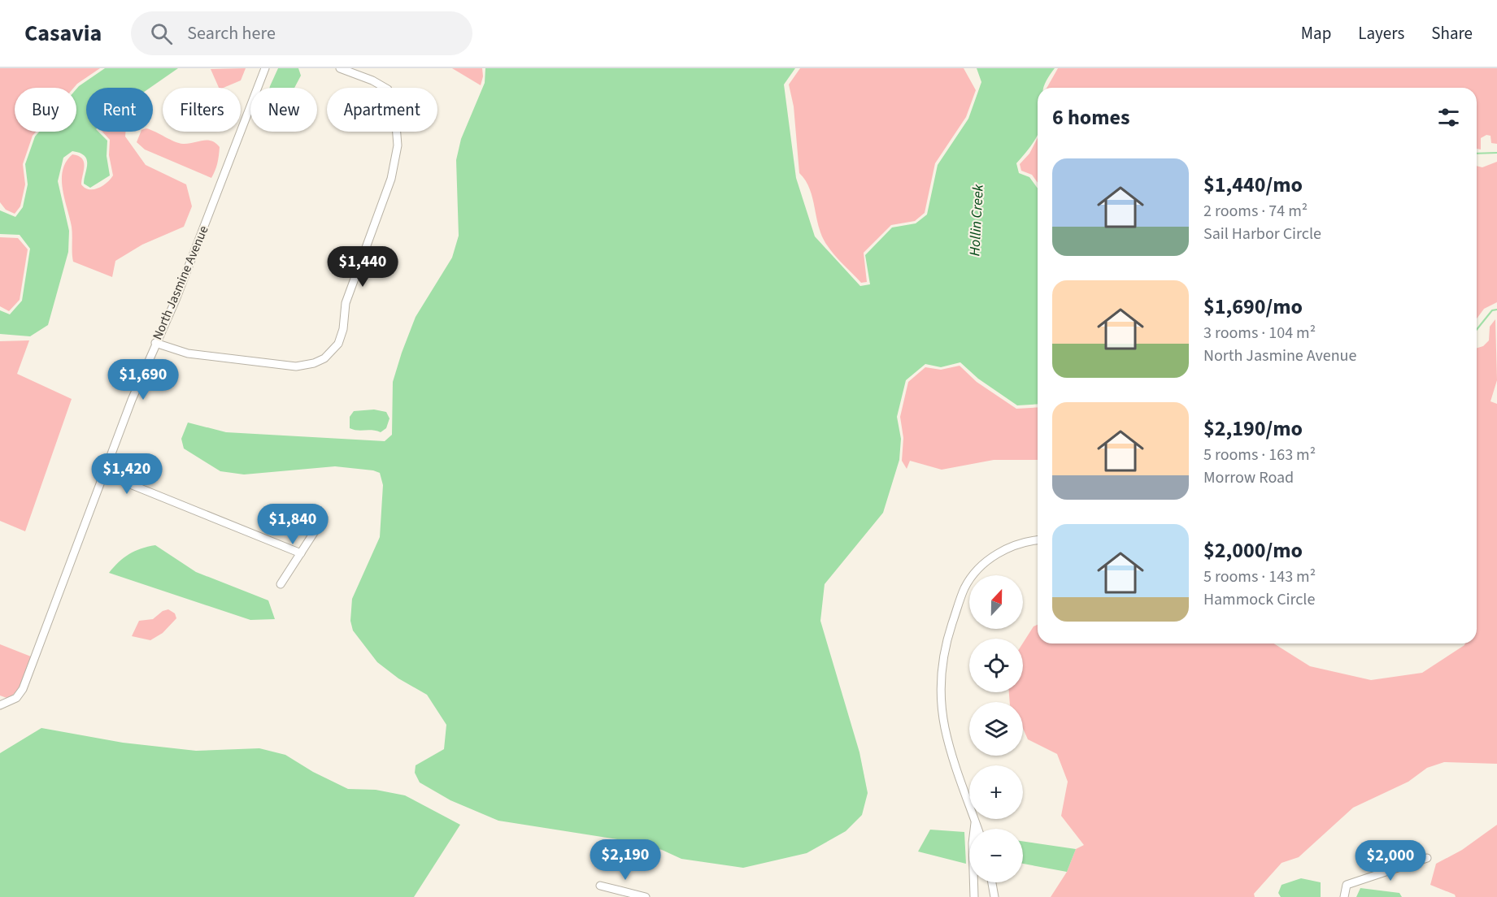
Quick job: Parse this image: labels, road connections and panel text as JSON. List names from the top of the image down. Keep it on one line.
{"streets":{"street":["North Jasmine Avenue"]},"water":["Hollin Creek"],"north":"top","page":{"header":"Casavia","search":"Search here","nav":["Map","Layers","Share"],"chip":["Buy","Rent","Filters","New","Apartment"],"heading":"6 homes","list":[{"name":"$1,440/mo","note":"2 rooms · 74 m² · Sail Harbor Circle"},{"name":"$1,690/mo","note":"3 rooms · 104 m² · North Jasmine Avenue"},{"name":"$2,190/mo","note":"5 rooms · 163 m² · Morrow Road"},{"name":"$2,000/mo","note":"5 rooms · 143 m² · Hammock Circle"}],"price":["$1,440","$1,690","$1,420","$1,840","$2,190","$2,000"],"map_buttons":["+","−"]}}
